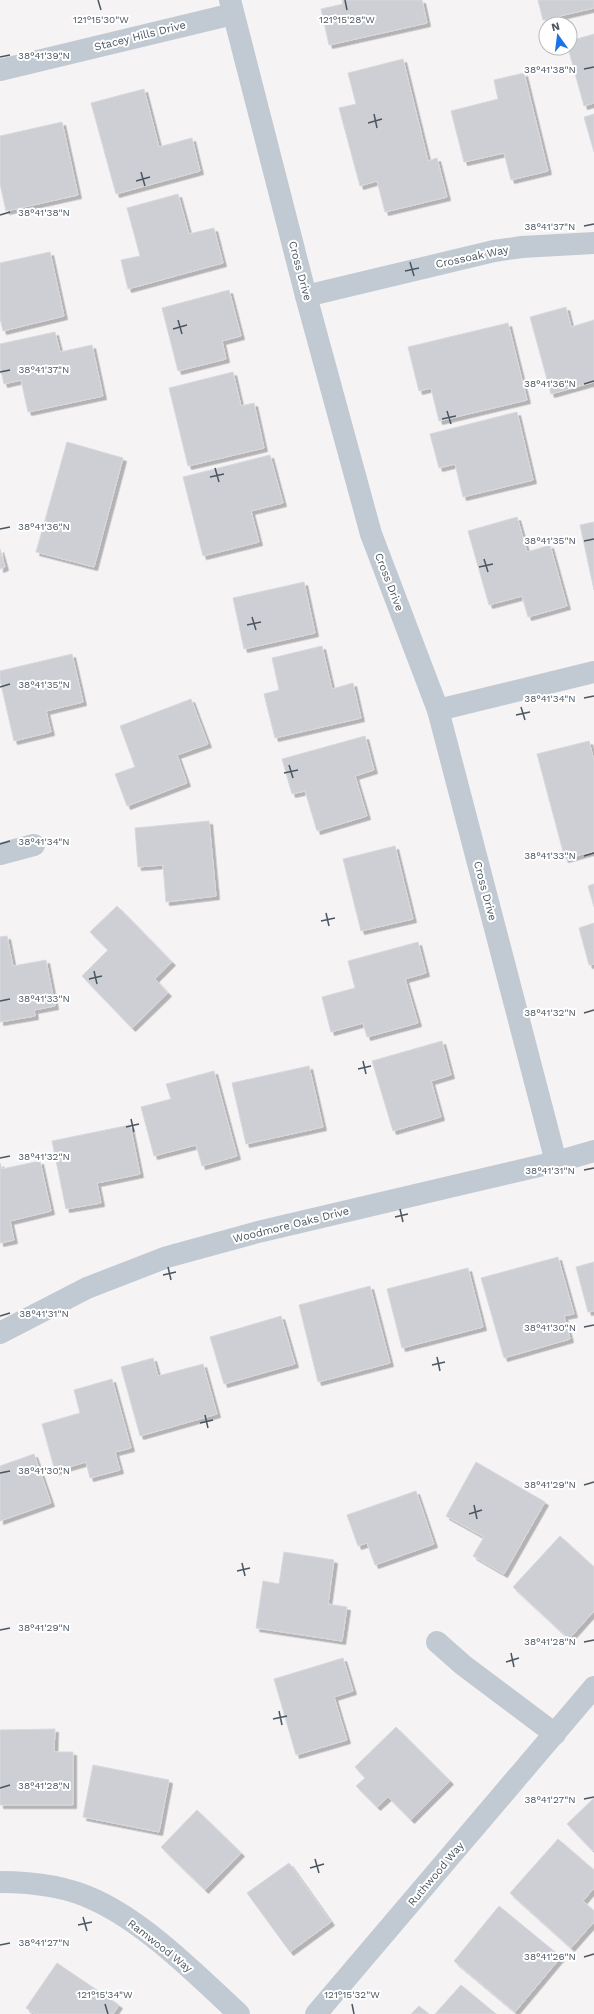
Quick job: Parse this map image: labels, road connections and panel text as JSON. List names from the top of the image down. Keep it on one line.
{"streets":{"street":["Stacey Hills Drive","Crossoak Way","Cross Drive","Woodmore Oaks Drive","Ruthwood Way","Ramwood Way"]},"crossings":[["Stacey Hills Drive","Cross Drive"],["Crossoak Way","Cross Drive"],["Cross Drive","Woodmore Oaks Drive"]],"north":"top","coordinates":["121°15'30\"W","121°15'28\"W","38°41'39\"N","38°41'38\"N","38°41'37\"N","38°41'36\"N","38°41'35\"N","38°41'34\"N","38°41'33\"N","38°41'32\"N","38°41'31\"N","38°41'30\"N","38°41'29\"N","38°41'28\"N","38°41'27\"N","38°41'26\"N","121°15'34\"W","121°15'32\"W"]}
